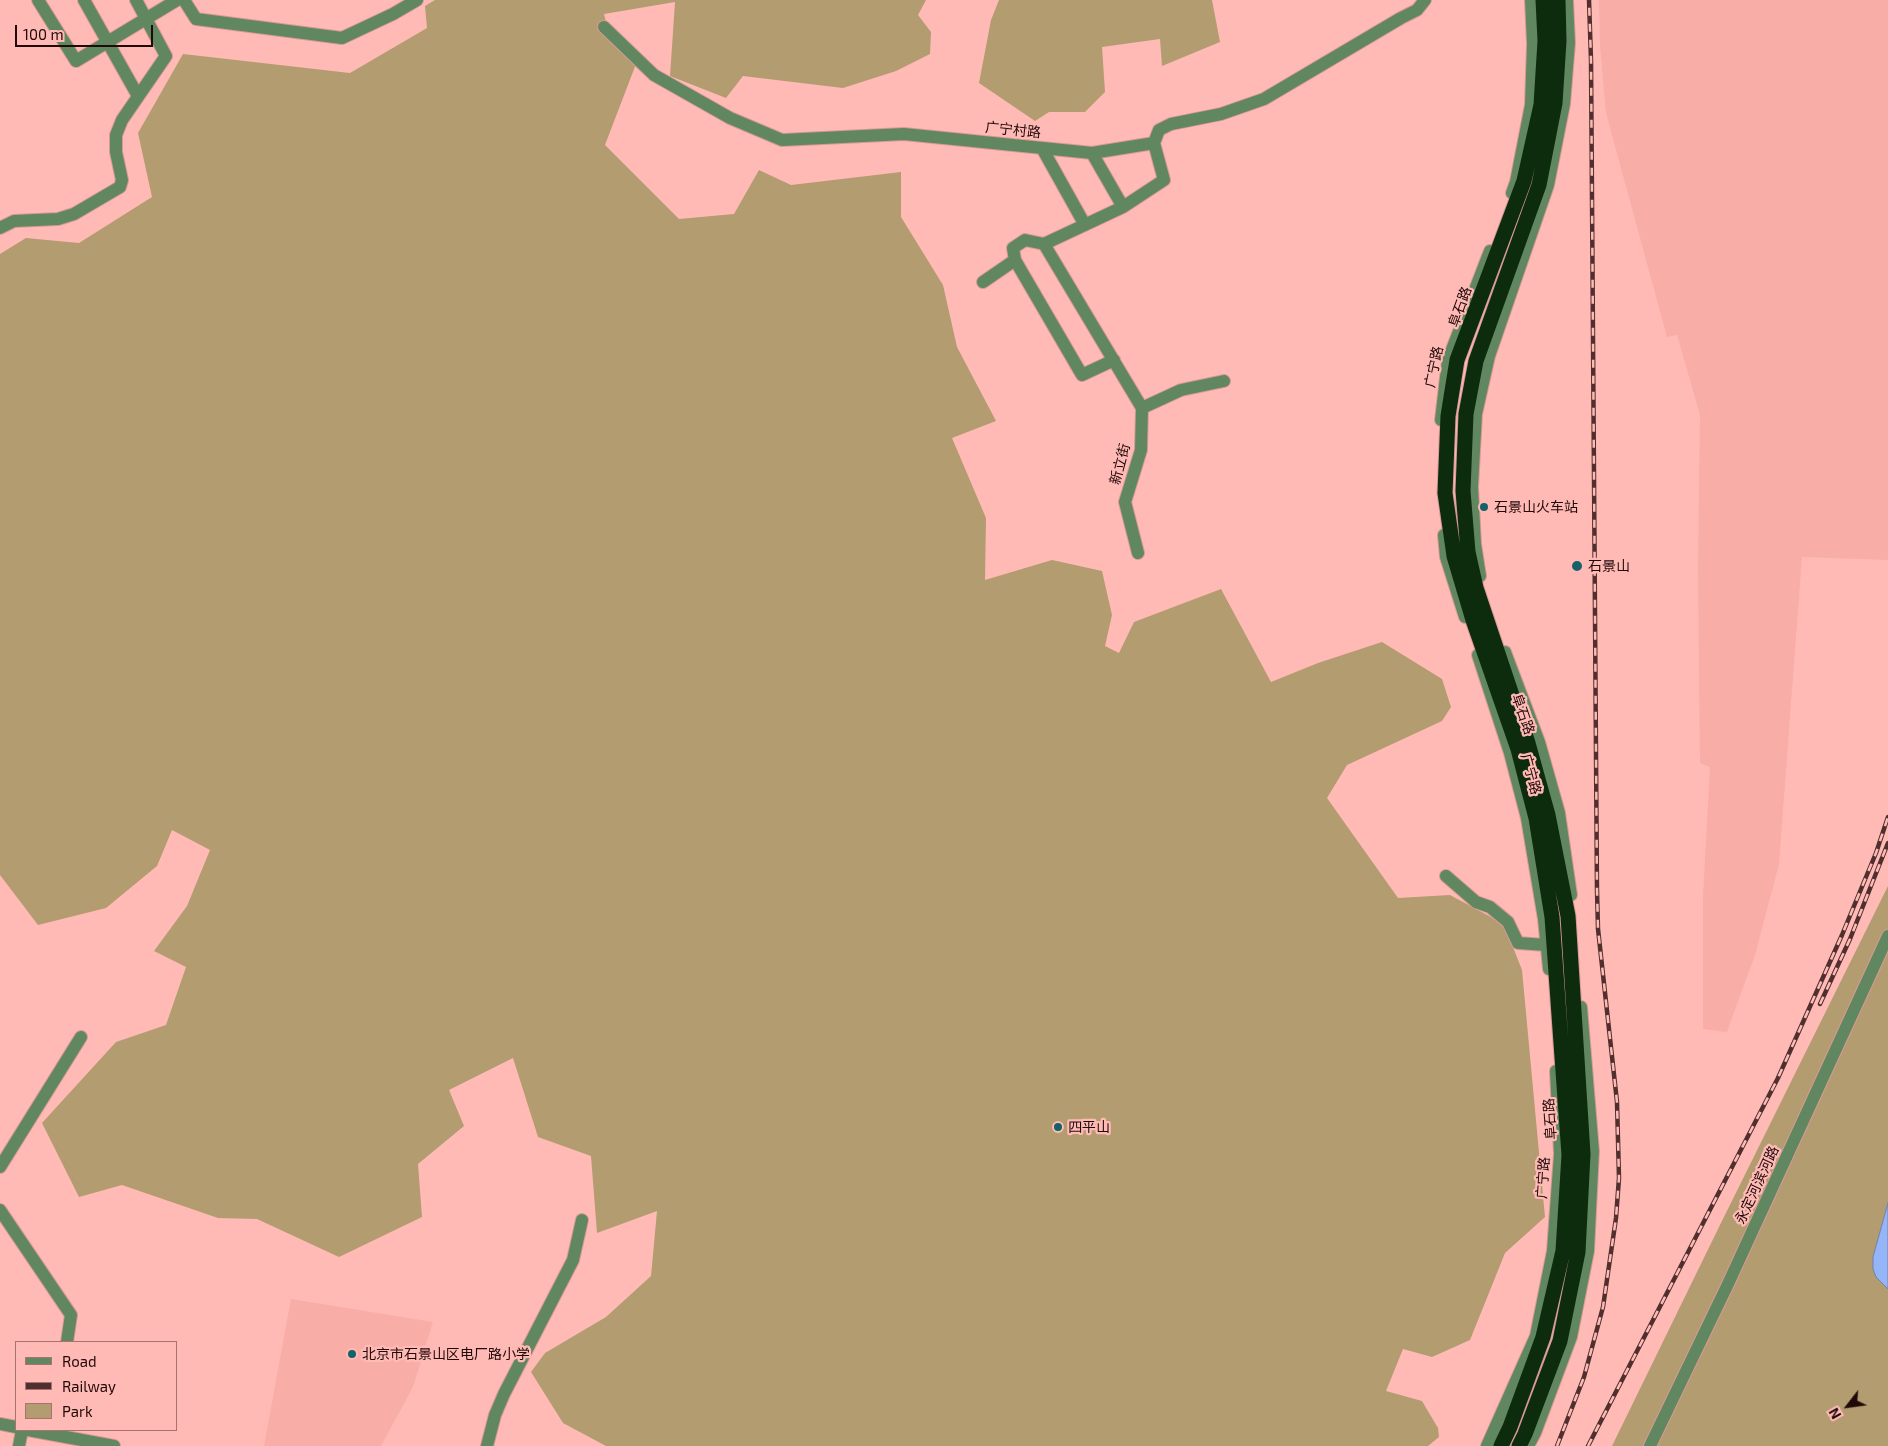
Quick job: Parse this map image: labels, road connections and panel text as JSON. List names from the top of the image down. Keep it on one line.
{"streets":{"highway":["阜石路"],"street":["广宁村路","广宁路","新立街","永定河滨河路"]},"places":["石景山火车站","石景山","四平山","北京市石景山区电厂路小学"],"legend":["Road","Railway","Park"],"scale_bar":"100 m","north":"bottom left"}
